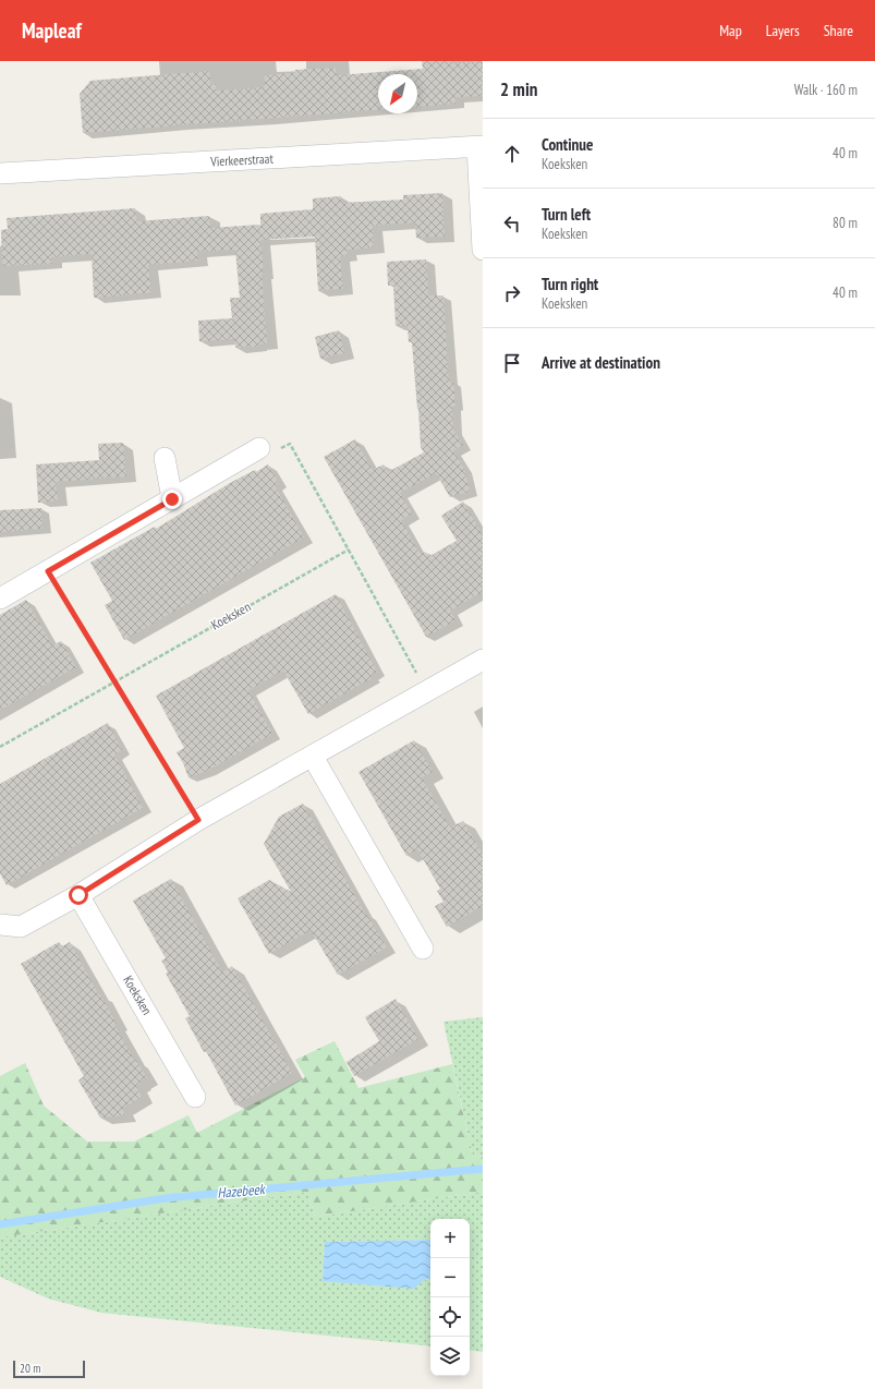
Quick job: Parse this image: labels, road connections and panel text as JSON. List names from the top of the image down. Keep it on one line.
{"streets":{"street":["Vierkeerstraat","Koeksken"]},"water":["Hazebeek"],"scale_bar":"20 m","north":"bottom left","page":{"header":"Mapleaf","nav":["Map","Layers","Share"],"heading":["2 min","Walk · 160 m"],"list":[["Continue","Koeksken","40 m"],["Turn left","Koeksken","80 m"],["Turn right","Koeksken","40 m"],"Arrive at destination"],"map_buttons":["+","−"],"scale":"20 m"}}
